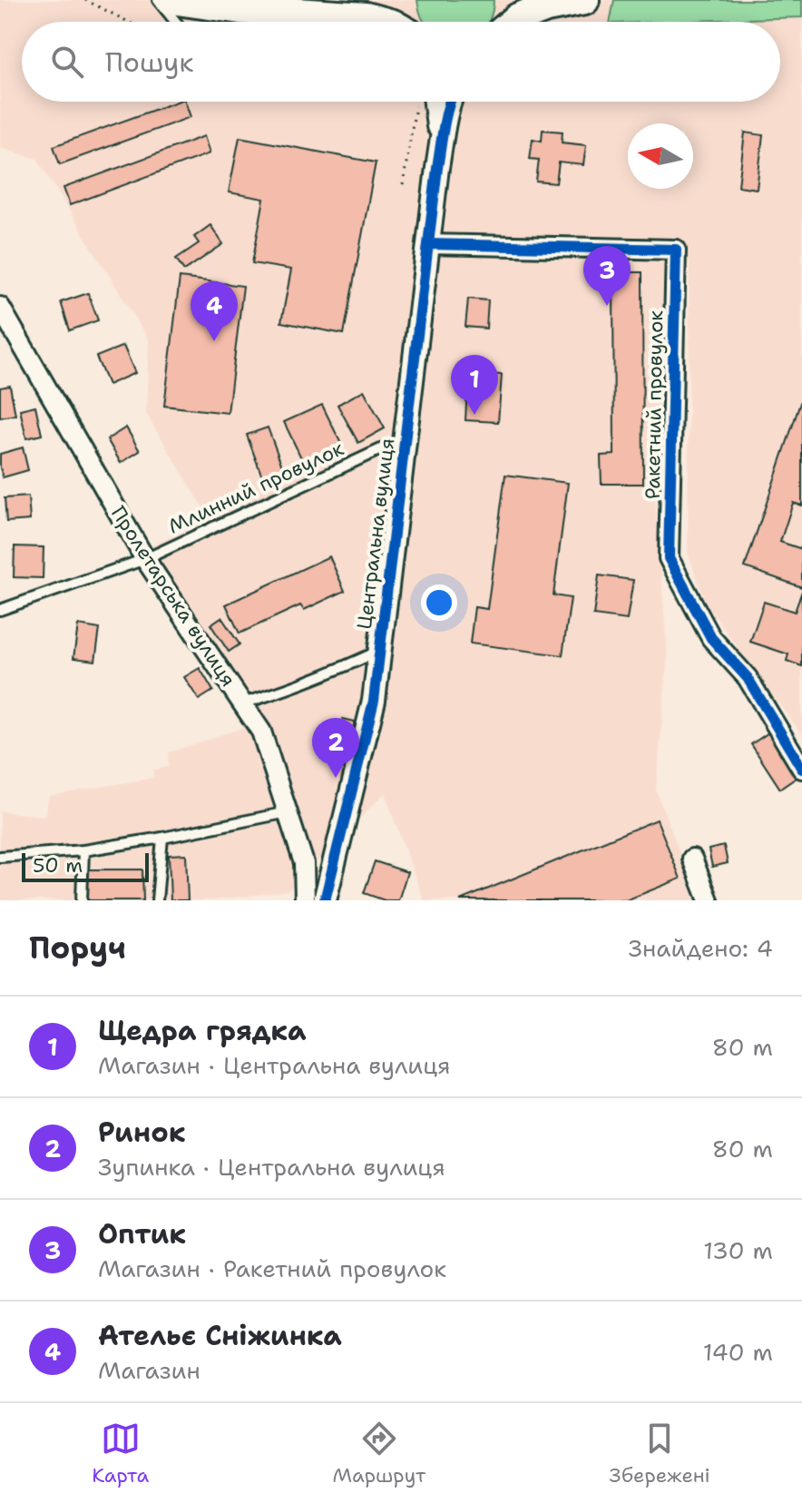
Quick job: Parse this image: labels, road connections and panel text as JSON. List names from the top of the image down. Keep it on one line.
{"streets":{"street":["Ракетний провулок","Центральна вулиця","Пролетарська вулиця"],"lane":["Млинний провулок"]},"crossings":[["Ракетний провулок","Центральна вулиця"],["Млинний провулок","Центральна вулиця"],["Млинний провулок","Пролетарська вулиця"]],"scale_bar":"50 m","north":"left","page":{"search":"Пошук","pins":["3","4","1","2"],"scale":"50 m","heading":["Поруч","Знайдено: 4"],"list":[{"mark":"1","name":"Щедра грядка","note":"Магазин · Центральна вулиця","value":"80 m"},{"mark":"2","name":"Ринок","note":"Зупинка · Центральна вулиця","value":"80 m"},{"mark":"3","name":"Оптик","note":"Магазин · Ракетний провулок","value":"130 m"},{"mark":"4","name":"Ательє Сніжинка","note":"Магазин","value":"140 m"}],"nav":["Карта","Маршрут","Збережені"]}}
